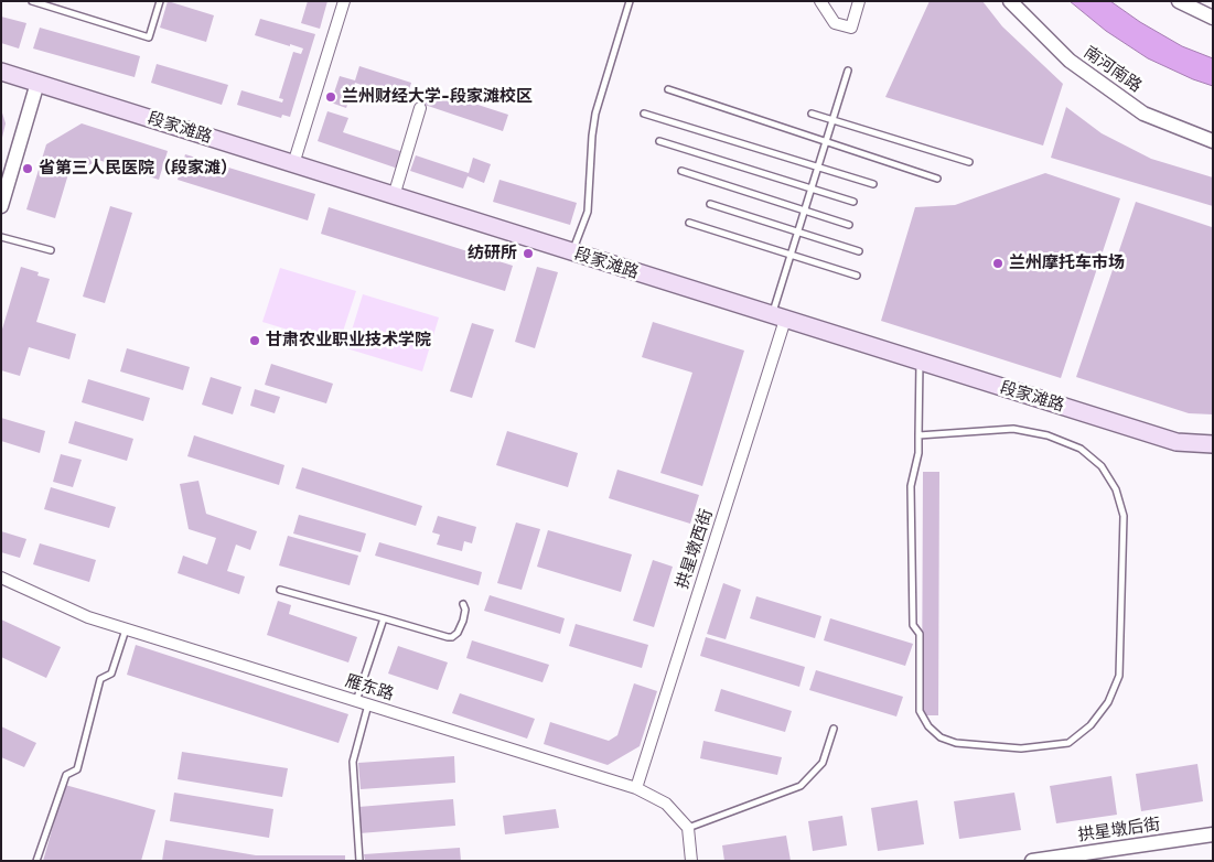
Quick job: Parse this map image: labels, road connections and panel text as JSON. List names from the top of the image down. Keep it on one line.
{"streets":{"main road":["段家滩路"],"street":["南河南路","拱星墩西街","雁东路","拱星墩后街"]},"crossings":[["段家滩路","拱星墩西街"],["拱星墩西街","雁东路"]],"places":["兰州财经大学-段家滩校区","省第三人民医院（段家滩）","纺研所","兰州摩托车市场","甘肃农业职业技术学院"]}
